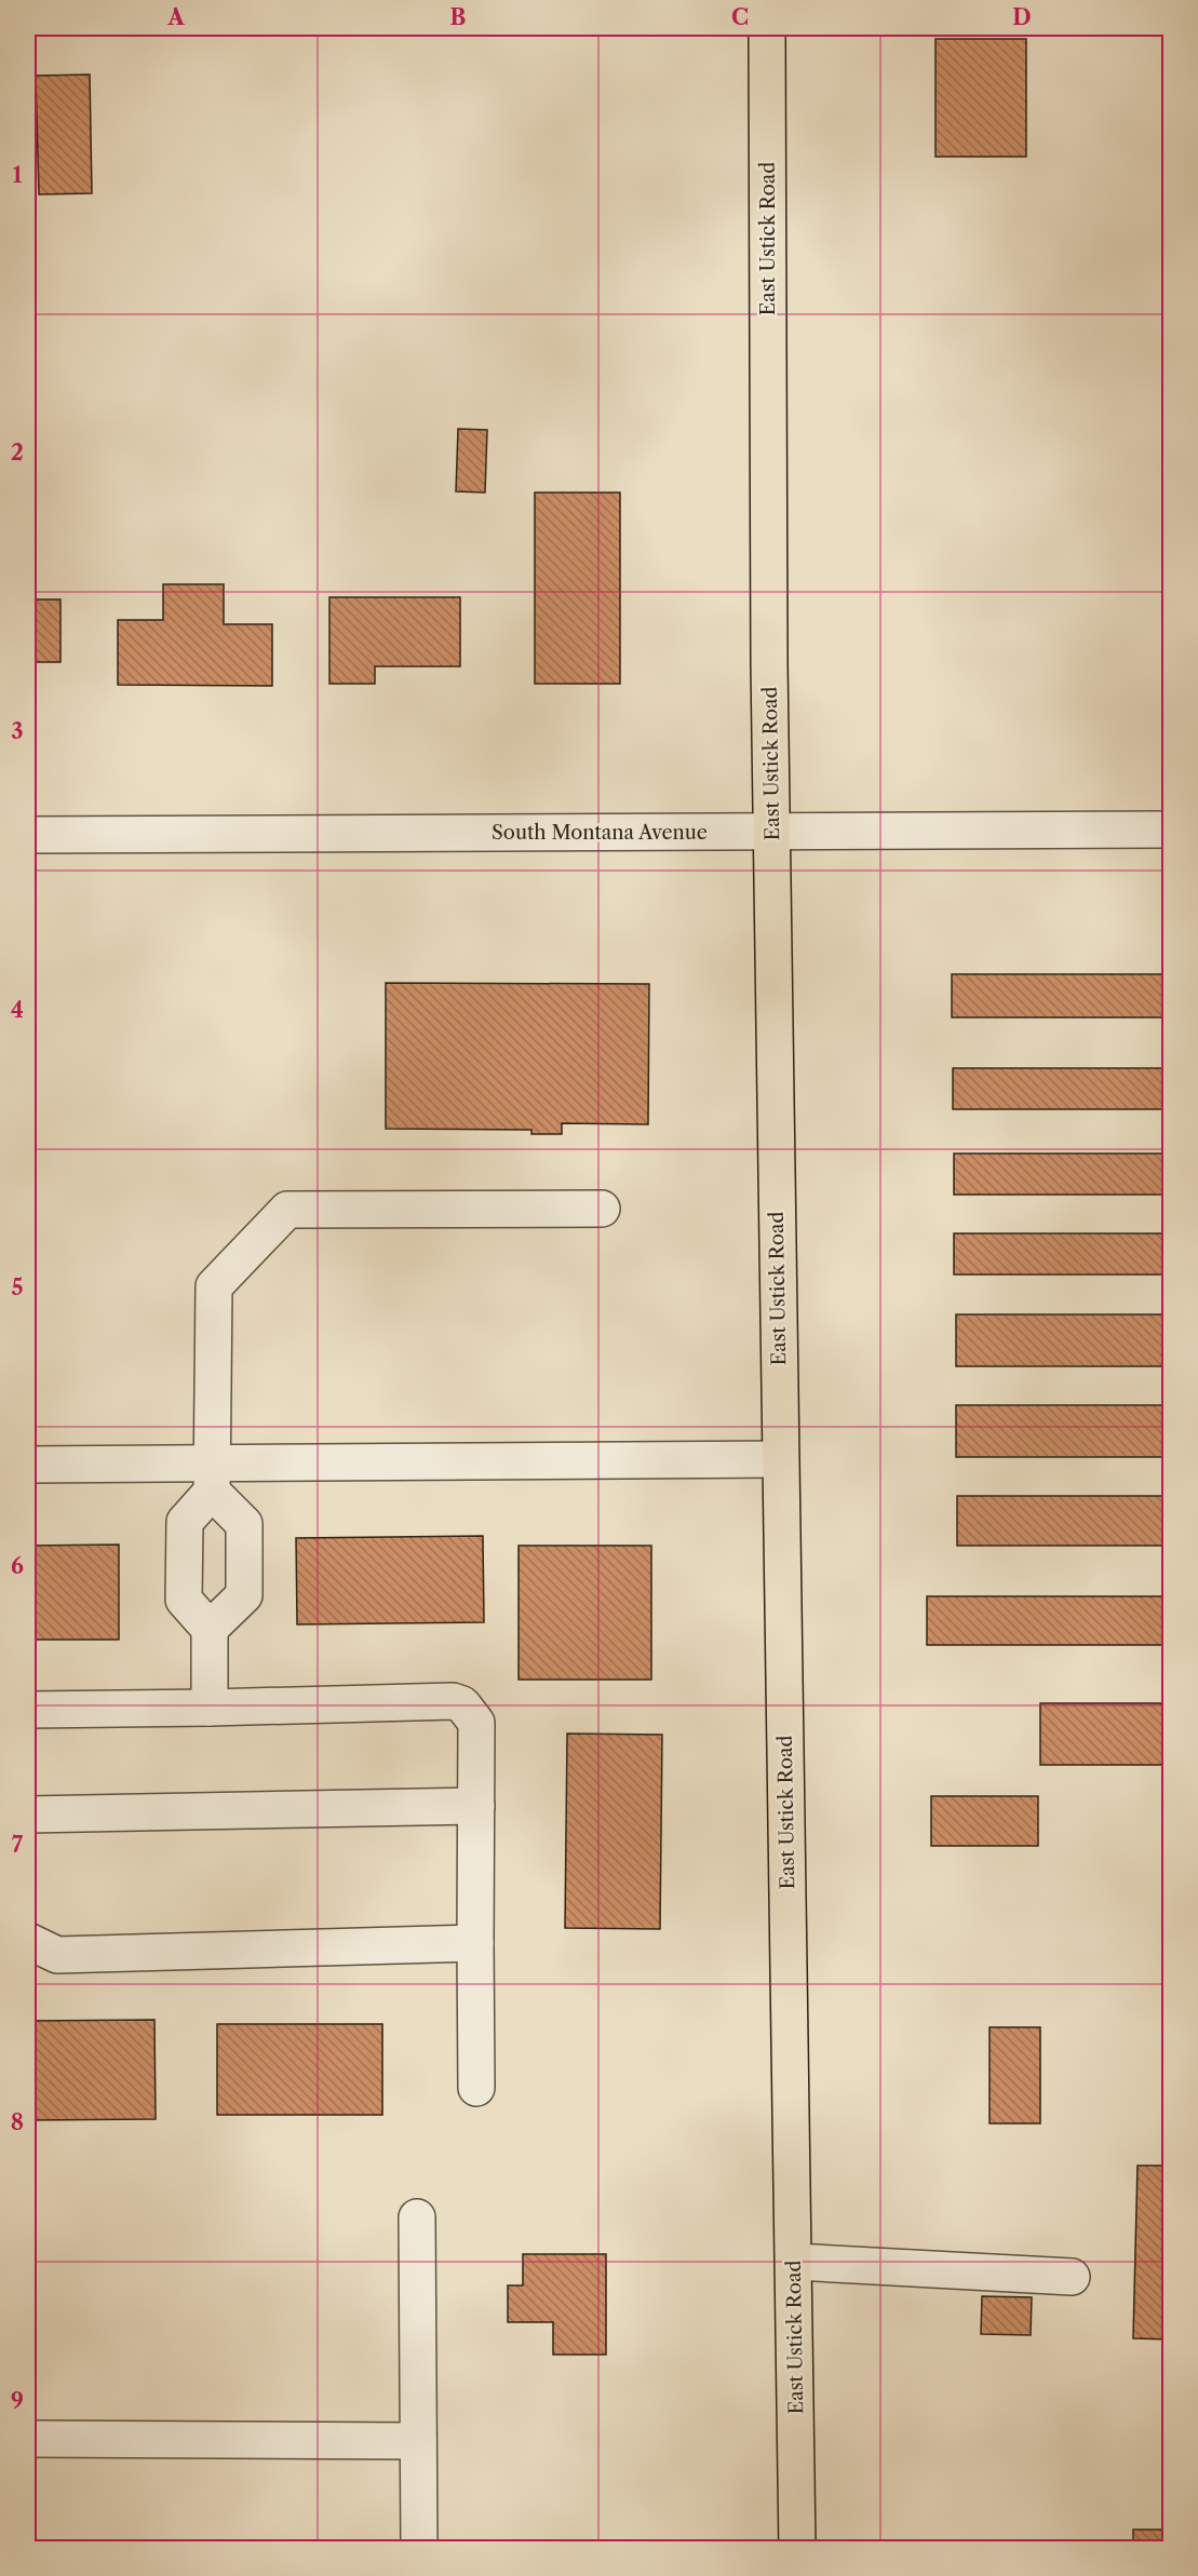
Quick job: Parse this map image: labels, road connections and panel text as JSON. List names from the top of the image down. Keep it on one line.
{"streets":{"main road":["East Ustick Road"],"street":["South Montana Avenue"]},"crossings":[["East Ustick Road","South Montana Avenue"]],"grid":{"columns":["A","B","C","D"],"rows":["1","2","3","4","5","6","7","8","9"]}}
